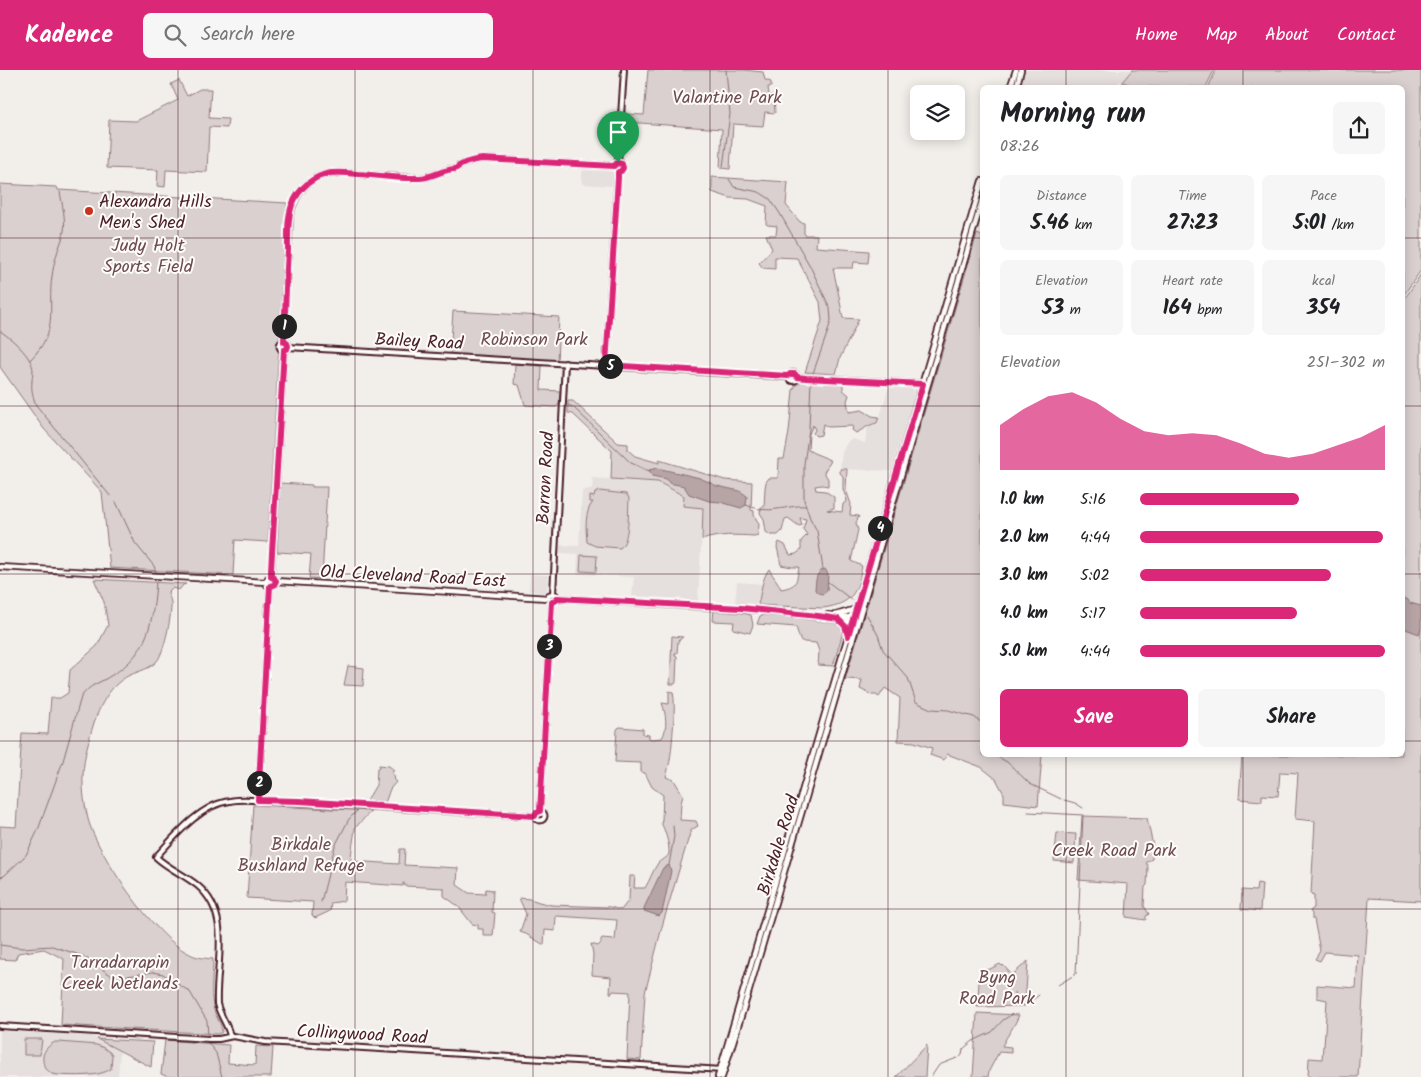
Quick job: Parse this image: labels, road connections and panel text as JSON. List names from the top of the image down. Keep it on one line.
{"streets":{"main road":["Old Cleveland Road East","Birkdale Road"],"street":["Bailey Road","Barron Road","Collingwood Road"]},"crossings":[["Bailey Road","Barron Road"],["Barron Road","Old Cleveland Road East"],["Birkdale Road","Collingwood Road"]],"parks":["Valantine Park","Judy Holt Sports Field","Robinson Park","Birkdale Bushland Refuge","Creek Road Park","Tarradarrapin Creek Wetlands","Byng Road Park"],"places":["Alexandra Hills Men's Shed"],"page":{"header":"Kadence","search":"Search here","nav":["Home","Map","About","Contact"],"heading":["Morning run","08:26"],"stats":[["Distance","5.46 km"],["Time","27:23"],["Pace","5:01 /km"],["Elevation","53 m"],["Heart rate","164 bpm"],["kcal","354"]],"pins":["1","5","4","3","2"],"chart":["Elevation","251–302 m"],"list":[{"name":"1.0 km","note":"5:16"},{"name":"2.0 km","note":"4:44"},{"name":"3.0 km","note":"5:02"},{"name":"4.0 km","note":"5:17"},{"name":"5.0 km","note":"4:44"}],"buttons":["Save","Share"]}}
